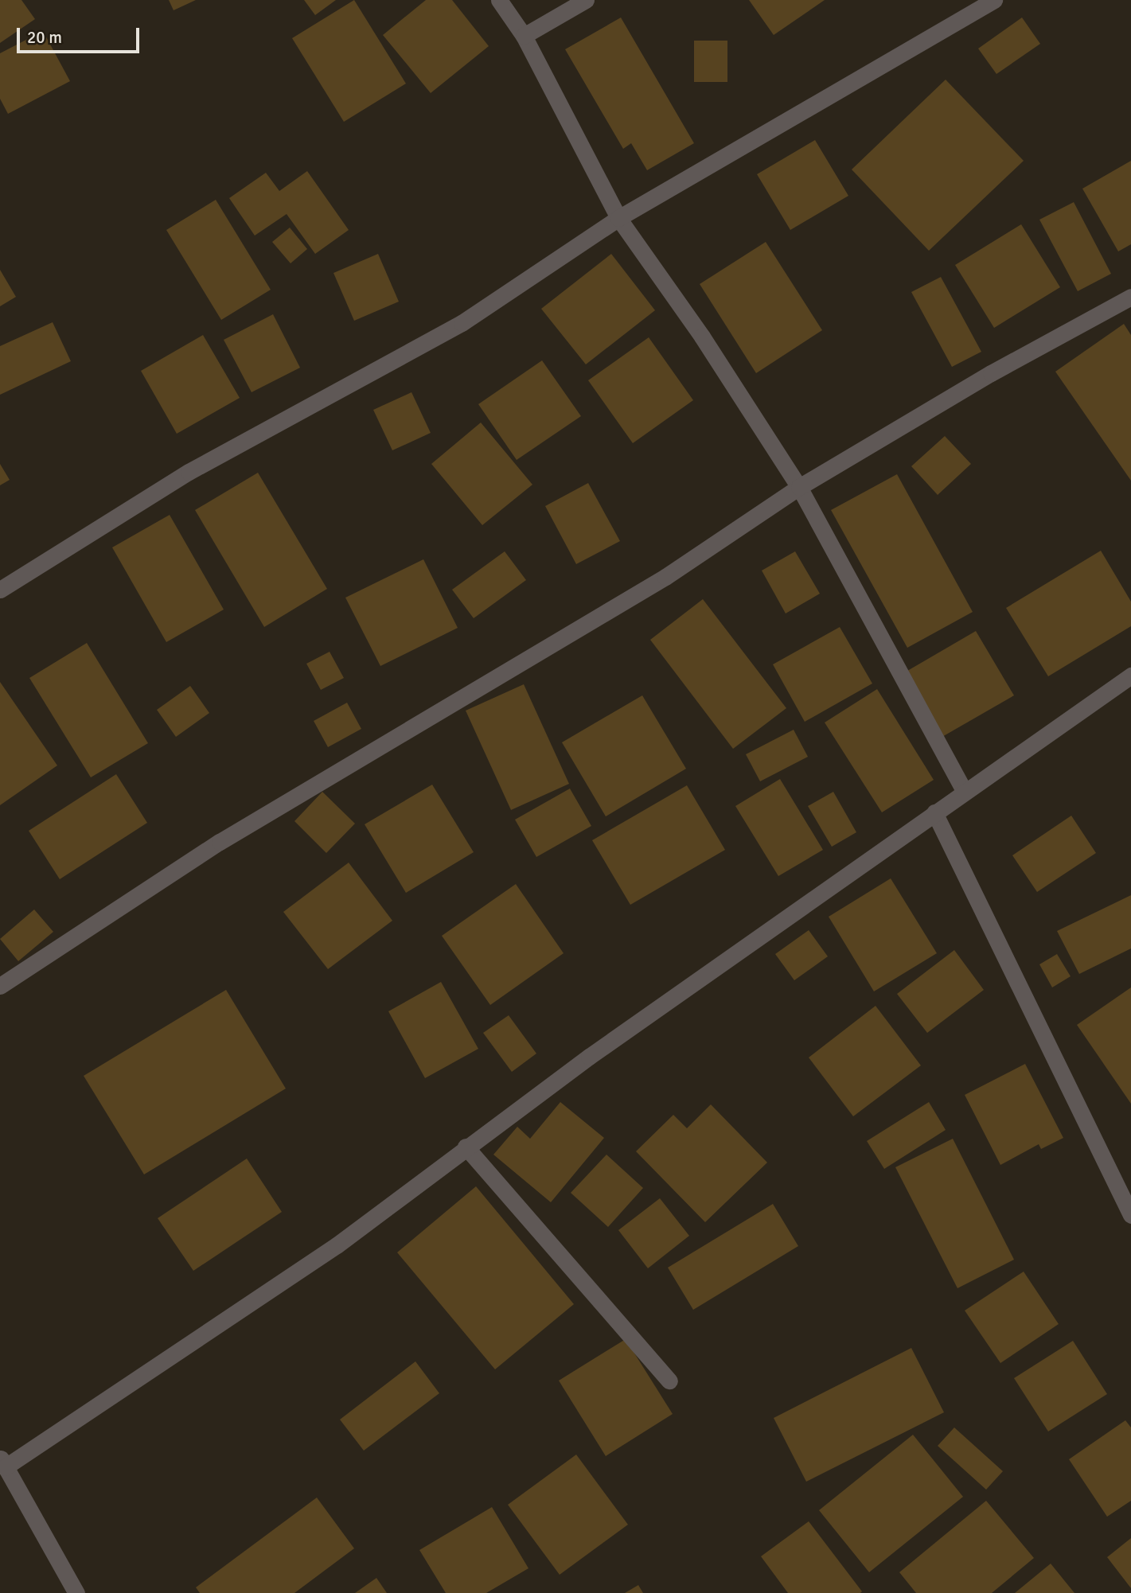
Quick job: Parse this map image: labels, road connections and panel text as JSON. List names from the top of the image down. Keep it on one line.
{"scale_bar":"20 m"}
